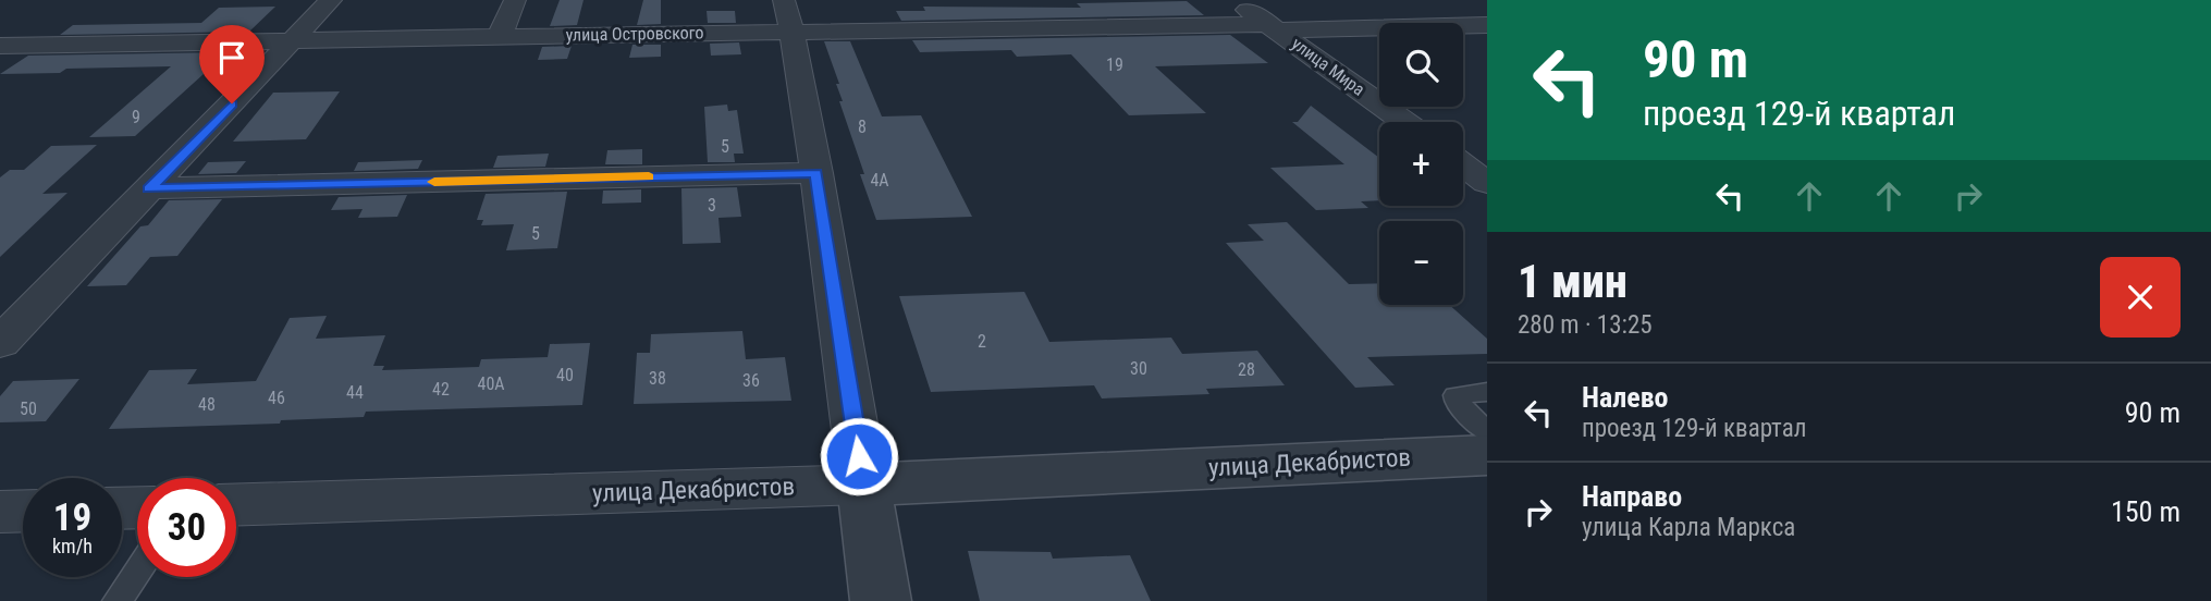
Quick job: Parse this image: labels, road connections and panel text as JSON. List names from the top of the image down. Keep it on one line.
{"streets":{"street":["улица Островского","улица Мира","улица Декабристов"]},"crossings":[["улица Островского","улица Мира"]],"house_numbers":["19","9","8","5","4А","3","5","2","30","28","40","38","36","40А","42","44","46","48","50"],"page":{"turn":["90 m","проезд 129-й квартал"],"map_buttons":["+","−"],"heading":["1 мин","280 m · 13:25"],"list":[{"name":"Налево","note":"проезд 129-й квартал","value":"90 m"},{"name":"Направо","note":"улица Карла Маркса","value":"150 m"}],"speed":"19 km/h","limit":"30"}}
